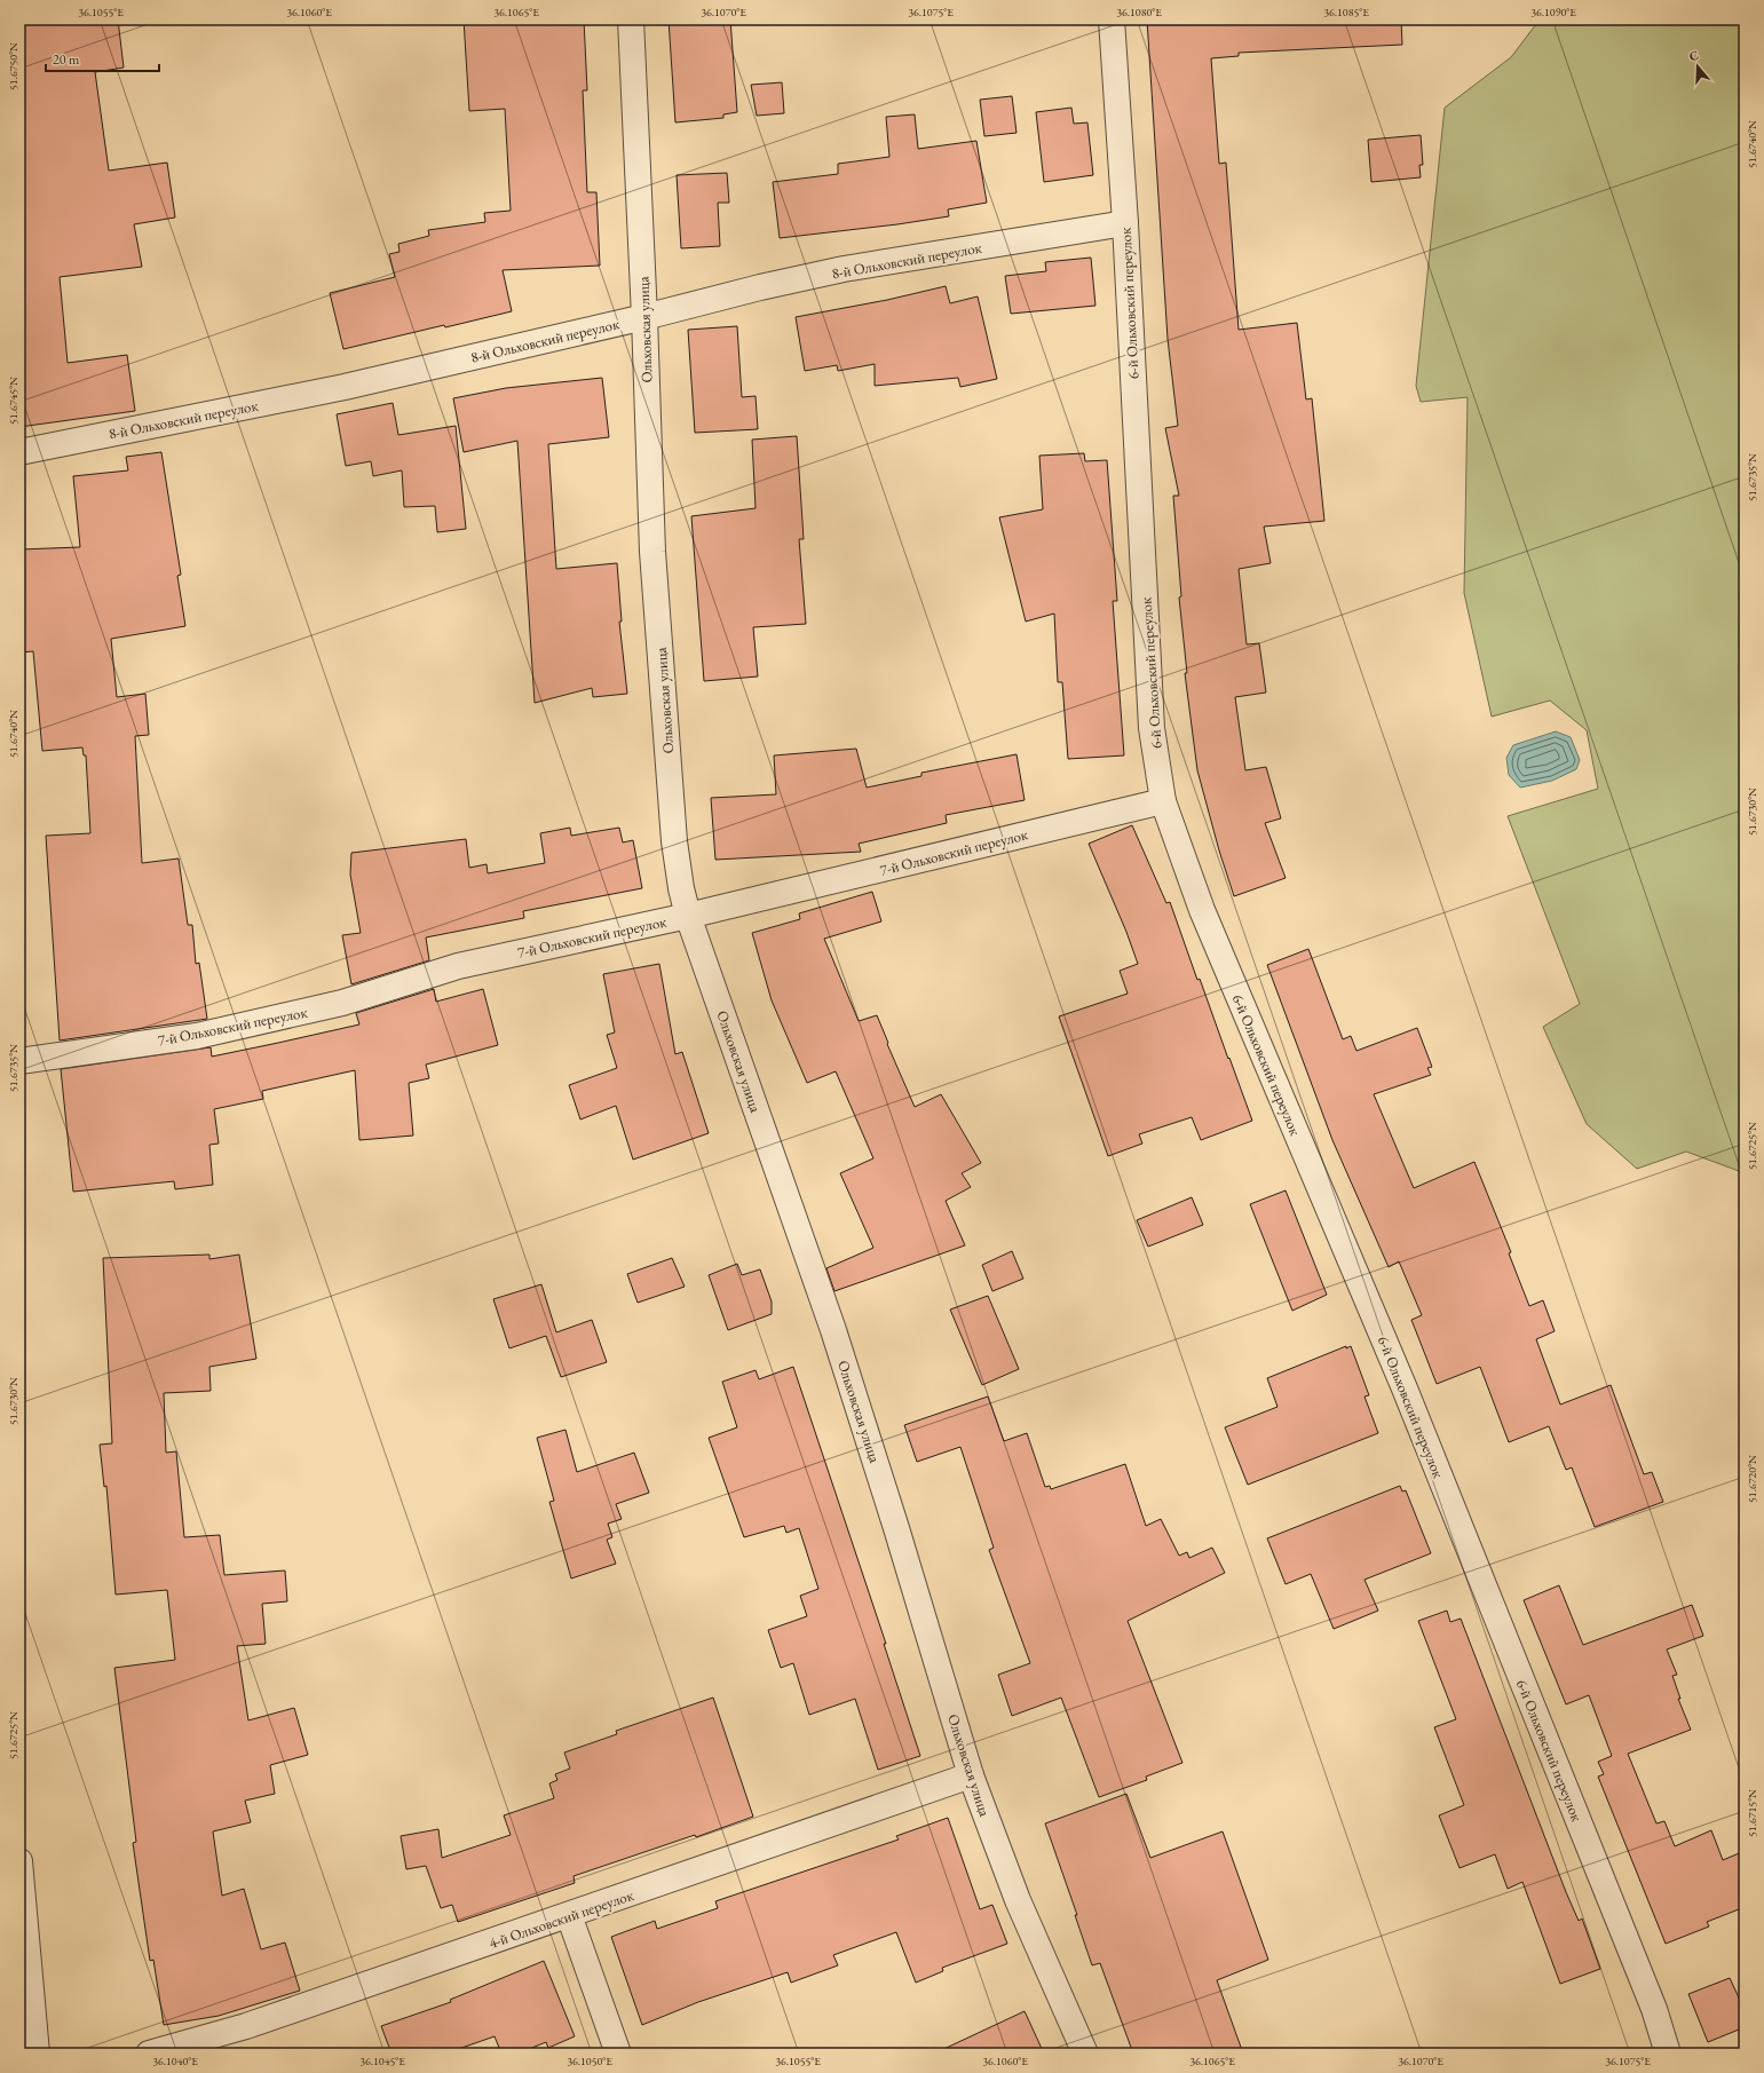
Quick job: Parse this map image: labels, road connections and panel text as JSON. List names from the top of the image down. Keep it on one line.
{"streets":{"street":["8-й Ольховский переулок","6-й Ольховский переулок","Ольховская улица","7-й Ольховский переулок","4-й Ольховский переулок"]},"crossings":[["8-й Ольховский переулок","6-й Ольховский переулок"],["8-й Ольховский переулок","Ольховская улица"],["6-й Ольховский переулок","7-й Ольховский переулок"],["Ольховская улица","7-й Ольховский переулок"],["Ольховская улица","4-й Ольховский переулок"]],"scale_bar":"20 m","north":"top","coordinates":["36.1055°E","36.1060°E","36.1065°E","36.1070°E","36.1075°E","36.1080°E","36.1085°E","36.1090°E","51.6750°N","51.6740°N","51.6745°N","51.6735°N","51.6730°N","51.6725°N","51.6720°N","51.6715°N","36.1040°E","36.1045°E","36.1050°E"]}
